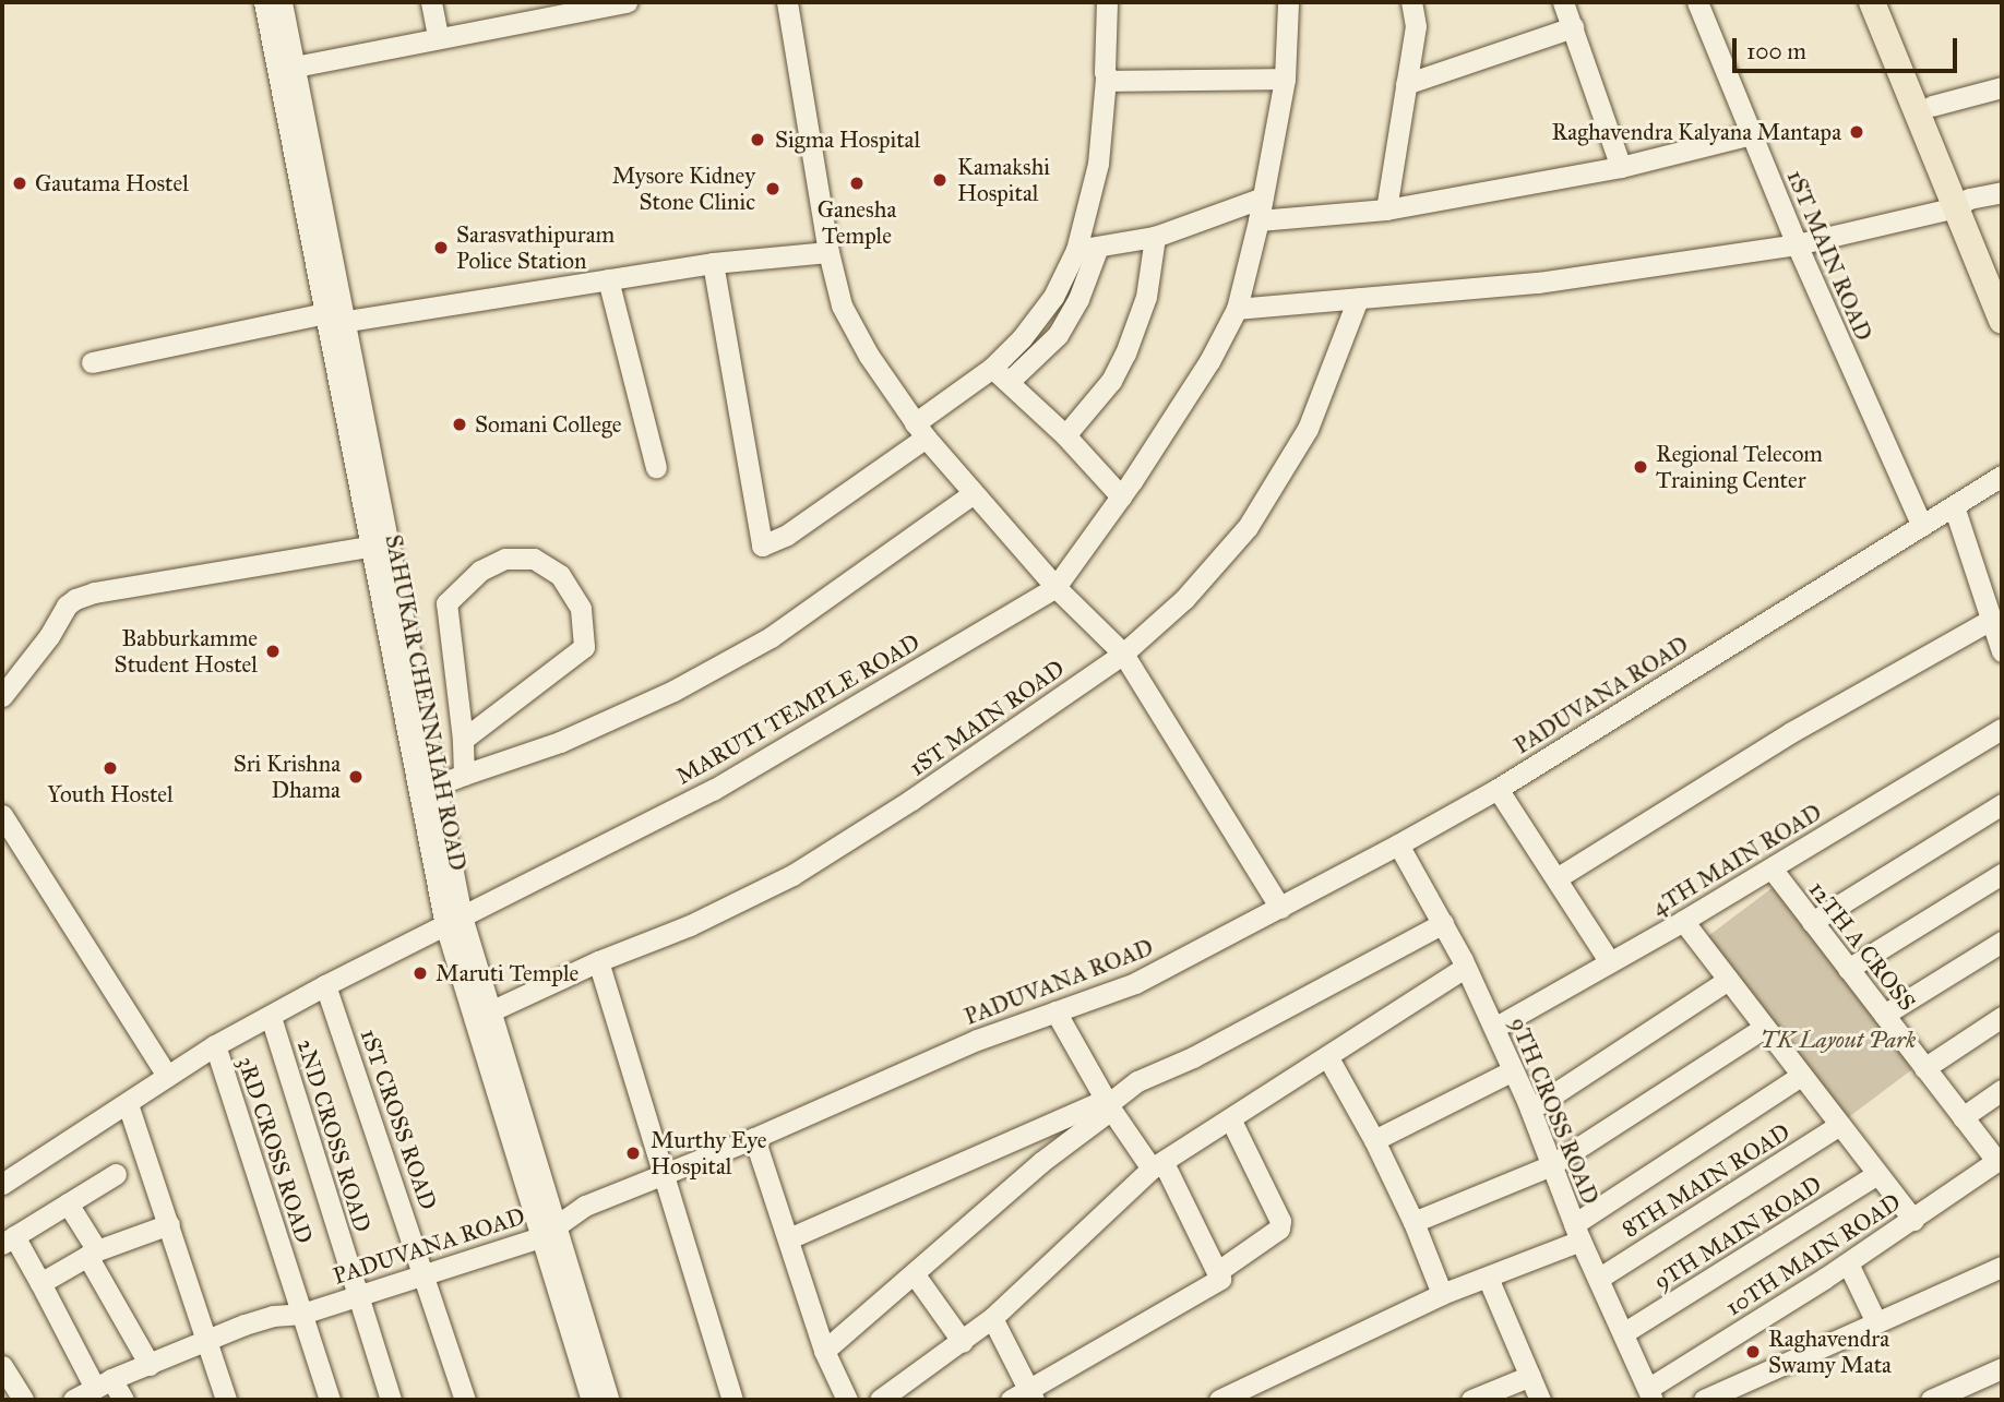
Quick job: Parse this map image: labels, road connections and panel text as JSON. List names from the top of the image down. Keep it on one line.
{"streets":{"street":["1ST MAIN ROAD","PADUVANA ROAD","SAHUKAR CHENNAIAH ROAD","MARUTI TEMPLE ROAD","4TH MAIN ROAD","12TH A CROSS","9TH CROSS ROAD","1ST CROSS ROAD","2ND CROSS ROAD","3RD CROSS ROAD","8TH MAIN ROAD","9TH MAIN ROAD","10TH MAIN ROAD"]},"crossings":[["1ST MAIN ROAD","PADUVANA ROAD"],["1ST MAIN ROAD","SAHUKAR CHENNAIAH ROAD"],["PADUVANA ROAD","SAHUKAR CHENNAIAH ROAD"],["PADUVANA ROAD","9TH CROSS ROAD"],["PADUVANA ROAD","1ST CROSS ROAD"],["PADUVANA ROAD","2ND CROSS ROAD"],["PADUVANA ROAD","3RD CROSS ROAD"],["SAHUKAR CHENNAIAH ROAD","MARUTI TEMPLE ROAD"],["MARUTI TEMPLE ROAD","1ST CROSS ROAD"],["MARUTI TEMPLE ROAD","2ND CROSS ROAD"],["MARUTI TEMPLE ROAD","3RD CROSS ROAD"],["4TH MAIN ROAD","12TH A CROSS"],["4TH MAIN ROAD","9TH CROSS ROAD"],["12TH A CROSS","10TH MAIN ROAD"],["9TH CROSS ROAD","8TH MAIN ROAD"],["9TH CROSS ROAD","9TH MAIN ROAD"],["9TH CROSS ROAD","10TH MAIN ROAD"]],"parks":["TK Layout Park"],"places":["Raghavendra Kalyana Mantapa","Sigma Hospital","Kamakshi Hospital","Gautama Hostel","Ganesha Temple","Mysore Kidney Stone Clinic","Sarasvathipuram Police Station","Somani College","Regional Telecom Training Center","Babburkamme Student Hostel","Youth Hostel","Sri Krishna Dhama","Maruti Temple","Murthy Eye Hospital","Raghavendra Swamy Mata"],"scale_bar":"100 m"}
